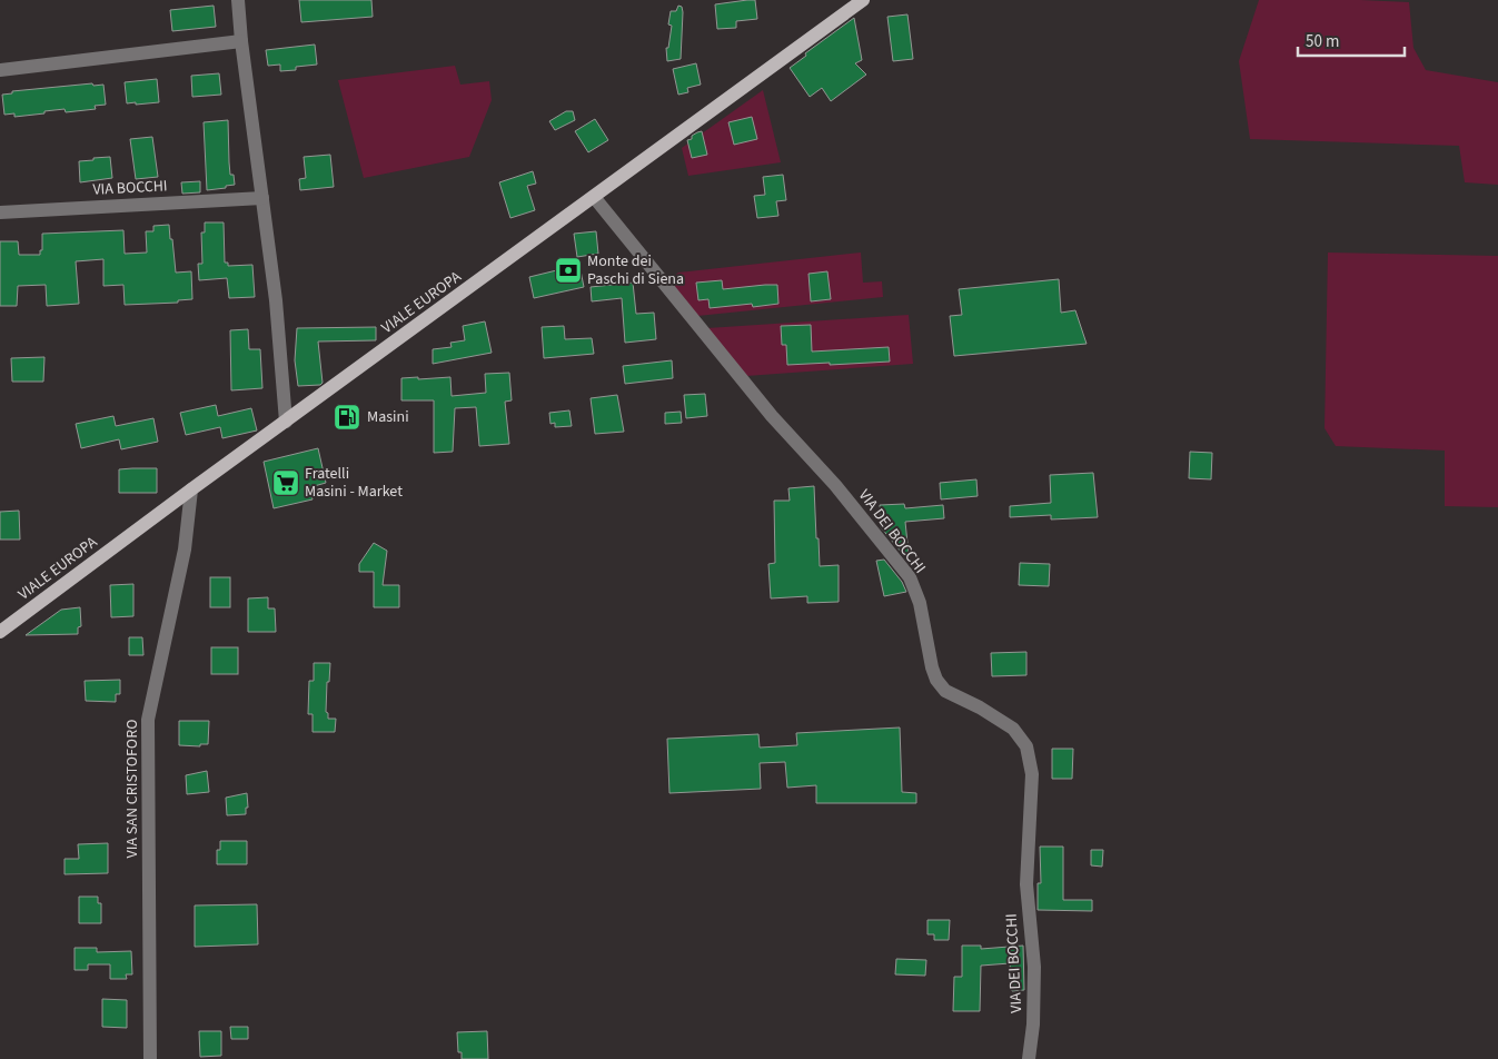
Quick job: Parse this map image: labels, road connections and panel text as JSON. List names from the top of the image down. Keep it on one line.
{"streets":{"main road":["VIALE EUROPA"],"street":["VIA BOCCHI","VIA DEI BOCCHI","VIA SAN CRISTOFORO"]},"crossings":[["VIALE EUROPA","VIA DEI BOCCHI"],["VIALE EUROPA","VIA SAN CRISTOFORO"]],"places":{"bank":["Monte dei Paschi di Siena"],"fuel station":["Masini"],"supermarket":["Fratelli Masini - Market"]},"scale_bar":"50 m"}
